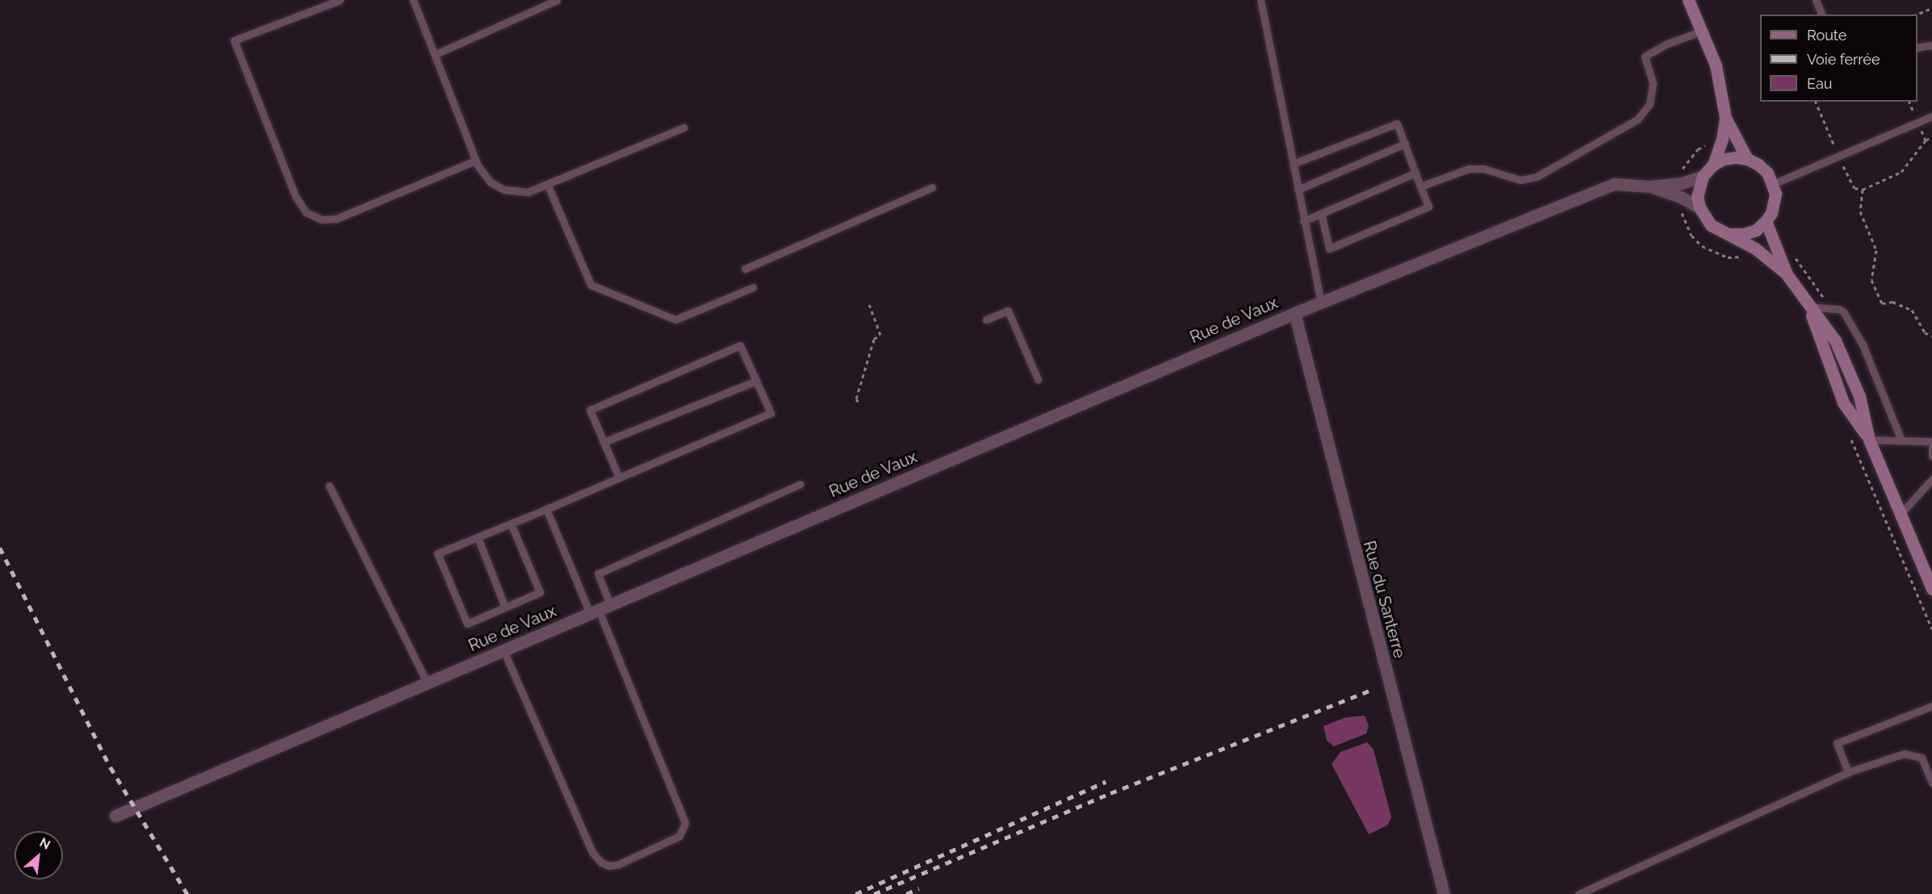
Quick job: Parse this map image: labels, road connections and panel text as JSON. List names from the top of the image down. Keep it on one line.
{"streets":{"street":["Rue de Vaux","Rue du Santerre"]},"crossings":[["Rue de Vaux","Rue du Santerre"]],"legend":["Route","Voie ferrée","Eau"],"north":"top right"}
